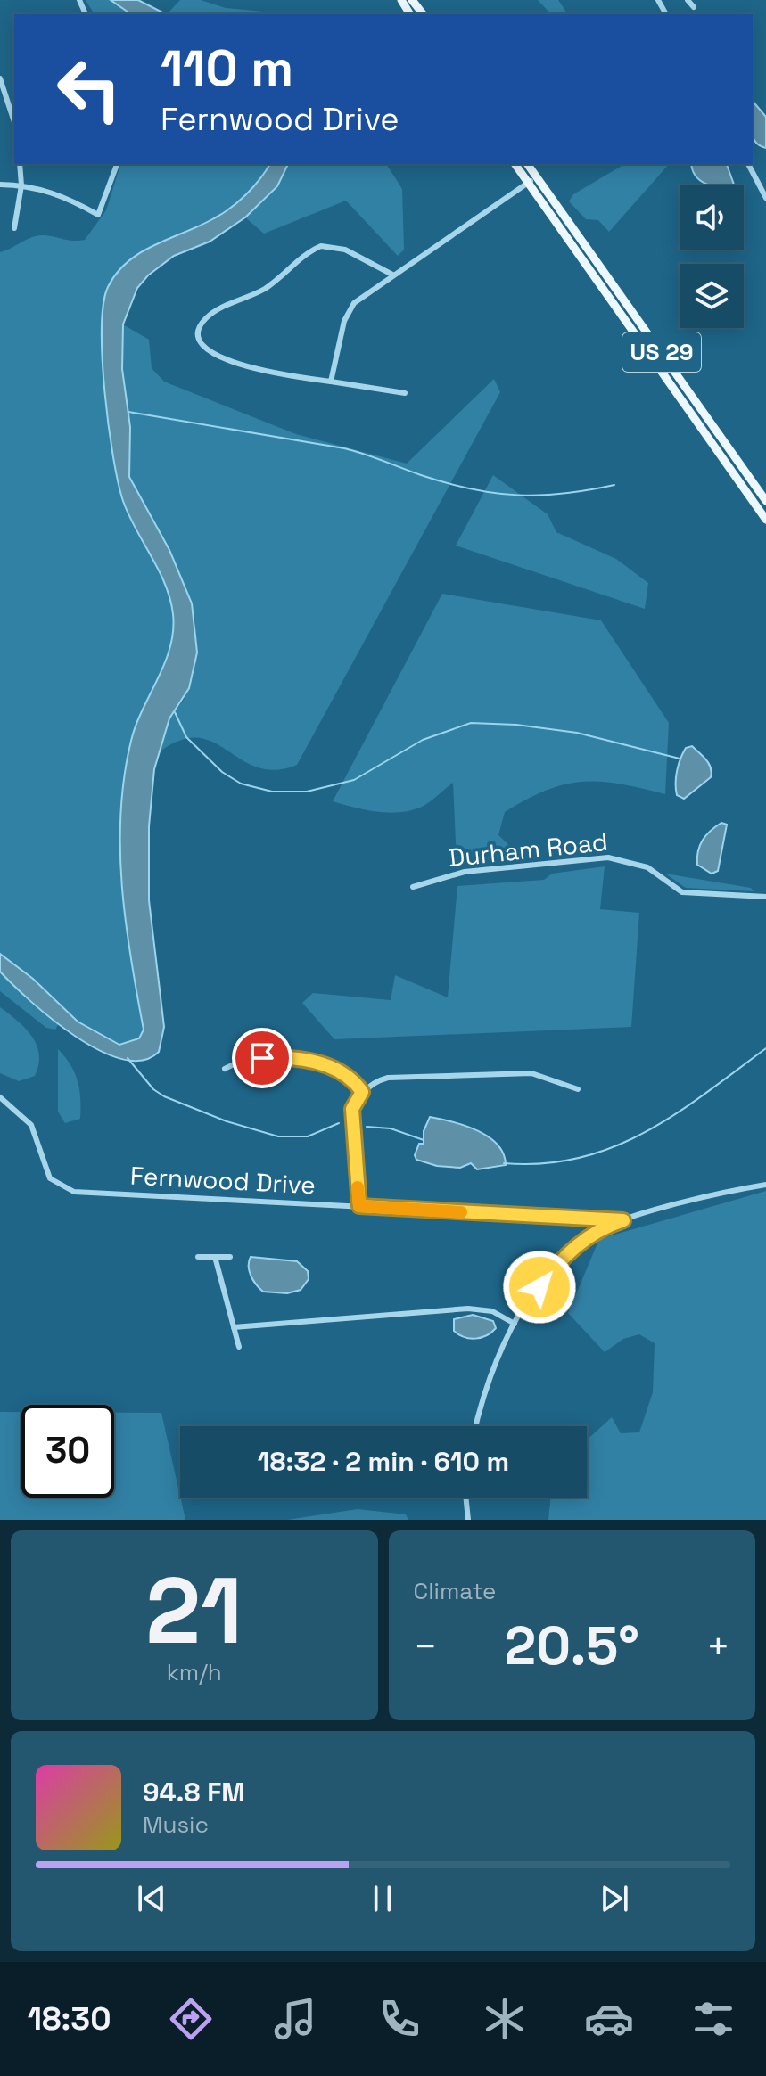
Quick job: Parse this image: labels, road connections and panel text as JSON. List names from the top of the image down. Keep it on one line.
{"streets":{"main road":["US 29"],"street":["Durham Road","Fernwood Drive"]},"page":{"turn":["110 m","Fernwood Drive"],"limit":"30","trip":"18:32 · 2 min · 610 m","tile":[["21","km/h"],"Climate"],"heat":["−","20.5°","+"],"song":["94.8 FM","Music"],"tabs":"18:30"}}
